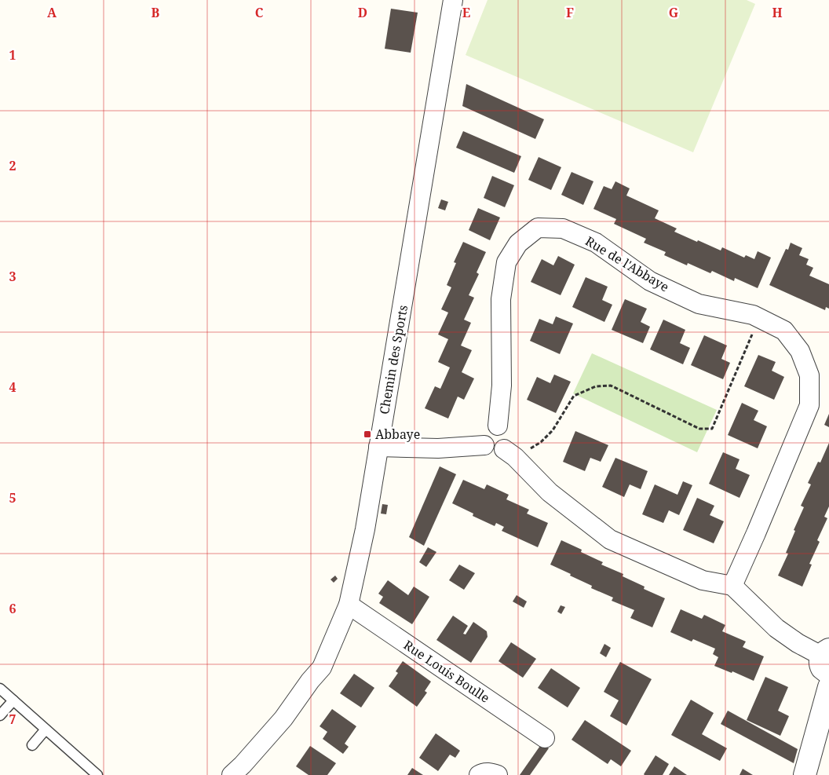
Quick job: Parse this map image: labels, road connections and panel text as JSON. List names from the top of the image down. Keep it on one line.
{"streets":{"street":["Rue de l'Abbaye","Chemin des Sports","Rue Louis Boulle"]},"crossings":[["Chemin des Sports","Rue Louis Boulle"]],"places":{"transit":["Abbaye"]},"grid":{"columns":["A","B","C","D","E","F","G","H"],"rows":["1","2","3","4","5","6","7"]}}
